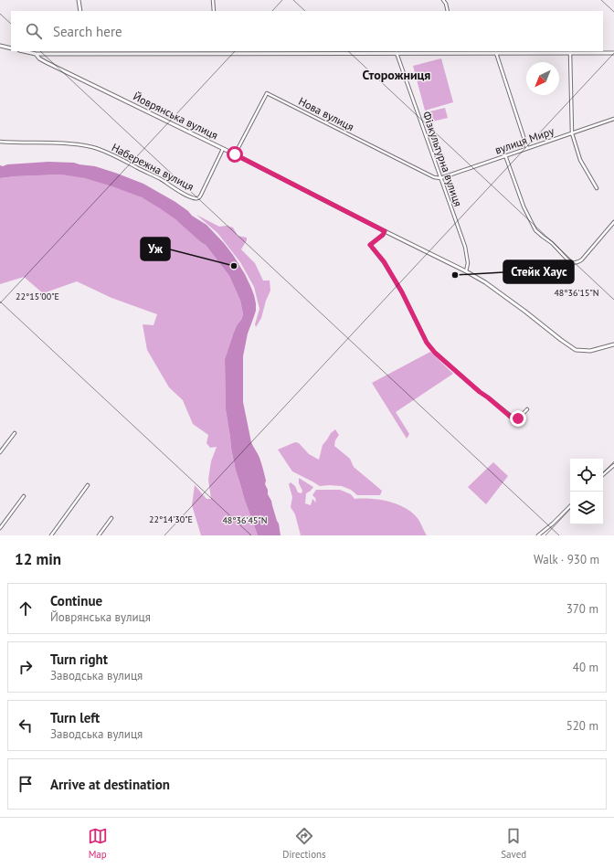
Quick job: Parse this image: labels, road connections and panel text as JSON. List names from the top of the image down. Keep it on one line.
{"streets":{"street":["Нова вулиця","Йоврянська вулиця","вулиця Миру","Фізкультурна вулиця","Набережна вулиця"]},"crossings":[["Нова вулиця","Йоврянська вулиця"],["Нова вулиця","вулиця Миру"],["Нова вулиця","Фізкультурна вулиця"],["Йоврянська вулиця","Фізкультурна вулиця"],["Йоврянська вулиця","Набережна вулиця"],["вулиця Миру","Фізкультурна вулиця"]],"districts":["Сторожниця"],"places":["Уж","Стейк Хаус"],"north":"bottom left","page":{"search":"Search here","heading":["12 min","Walk · 930 m"],"list":[["Continue","Йоврянська вулиця","370 m"],["Turn right","Заводська вулиця","40 m"],["Turn left","Заводська вулиця","520 m"],"Arrive at destination"],"nav":["Map","Directions","Saved"]},"coordinates":["48°36'15\"N","22°15'00\"E","22°14'30\"E","48°36'45\"N"]}
